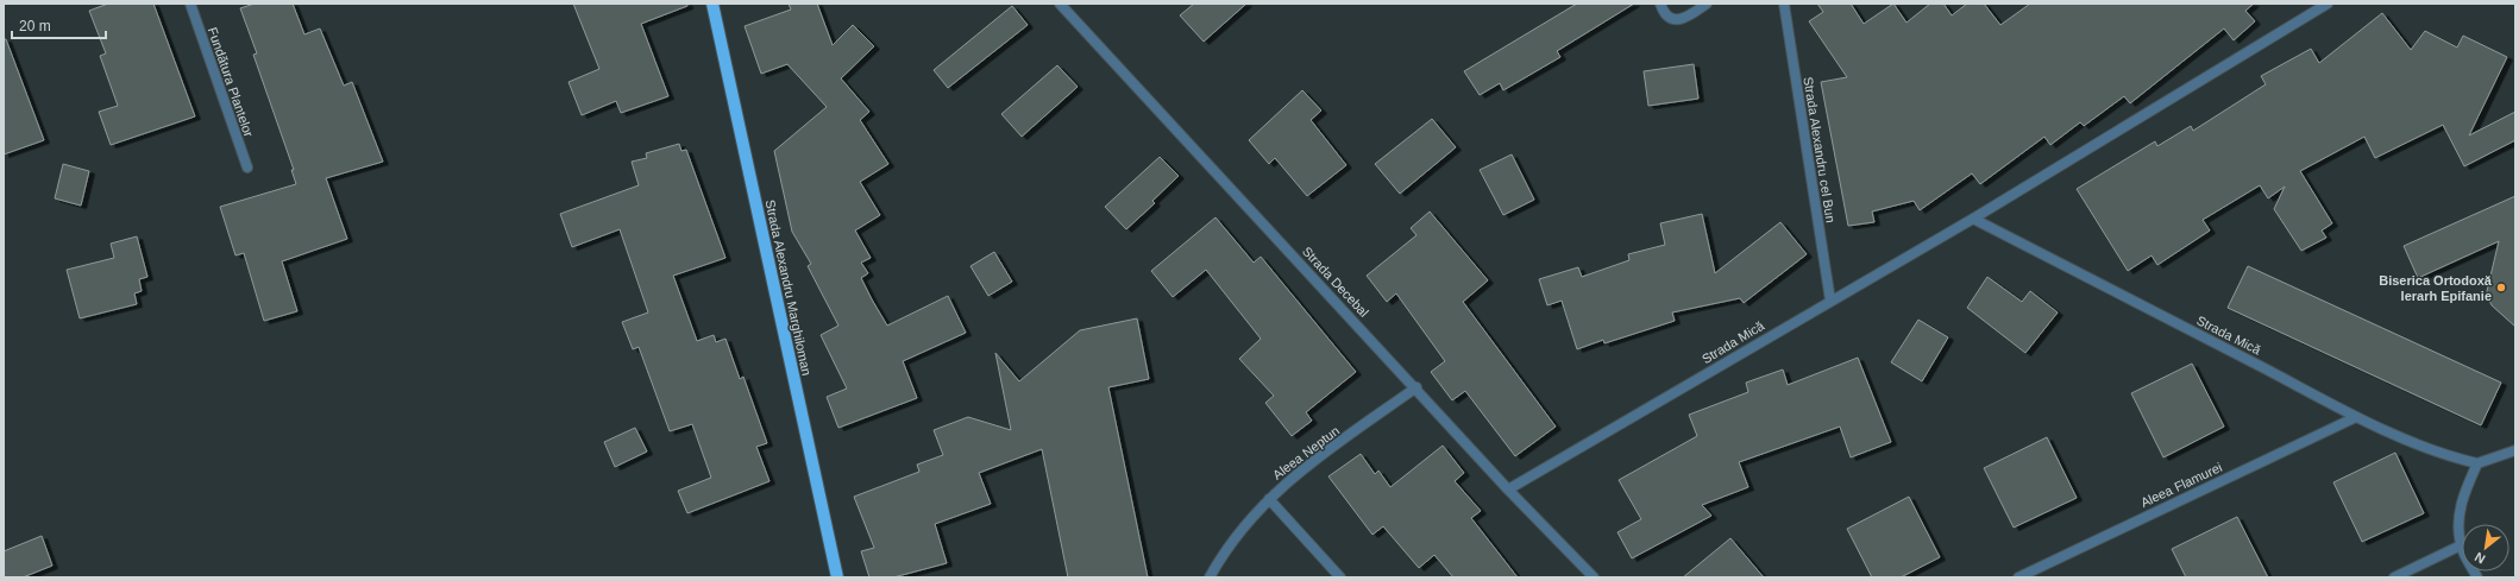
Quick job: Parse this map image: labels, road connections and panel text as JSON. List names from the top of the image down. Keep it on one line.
{"streets":{"main road":["Strada Alexandru Marghiloman"],"street":["Fundătura Plantelor","Strada Alexandru cel Bun","Strada Decebal","Strada Mică","Aleea Neptun","Aleea Flamurei"]},"crossings":[["Strada Alexandru cel Bun","Strada Mică"],["Strada Decebal","Strada Mică"],["Strada Decebal","Aleea Neptun"],["Strada Mică","Aleea Flamurei"]],"places":["Biserica Ortodoxă Ierarh Epifanie"],"scale_bar":"20 m","north":"bottom left"}
